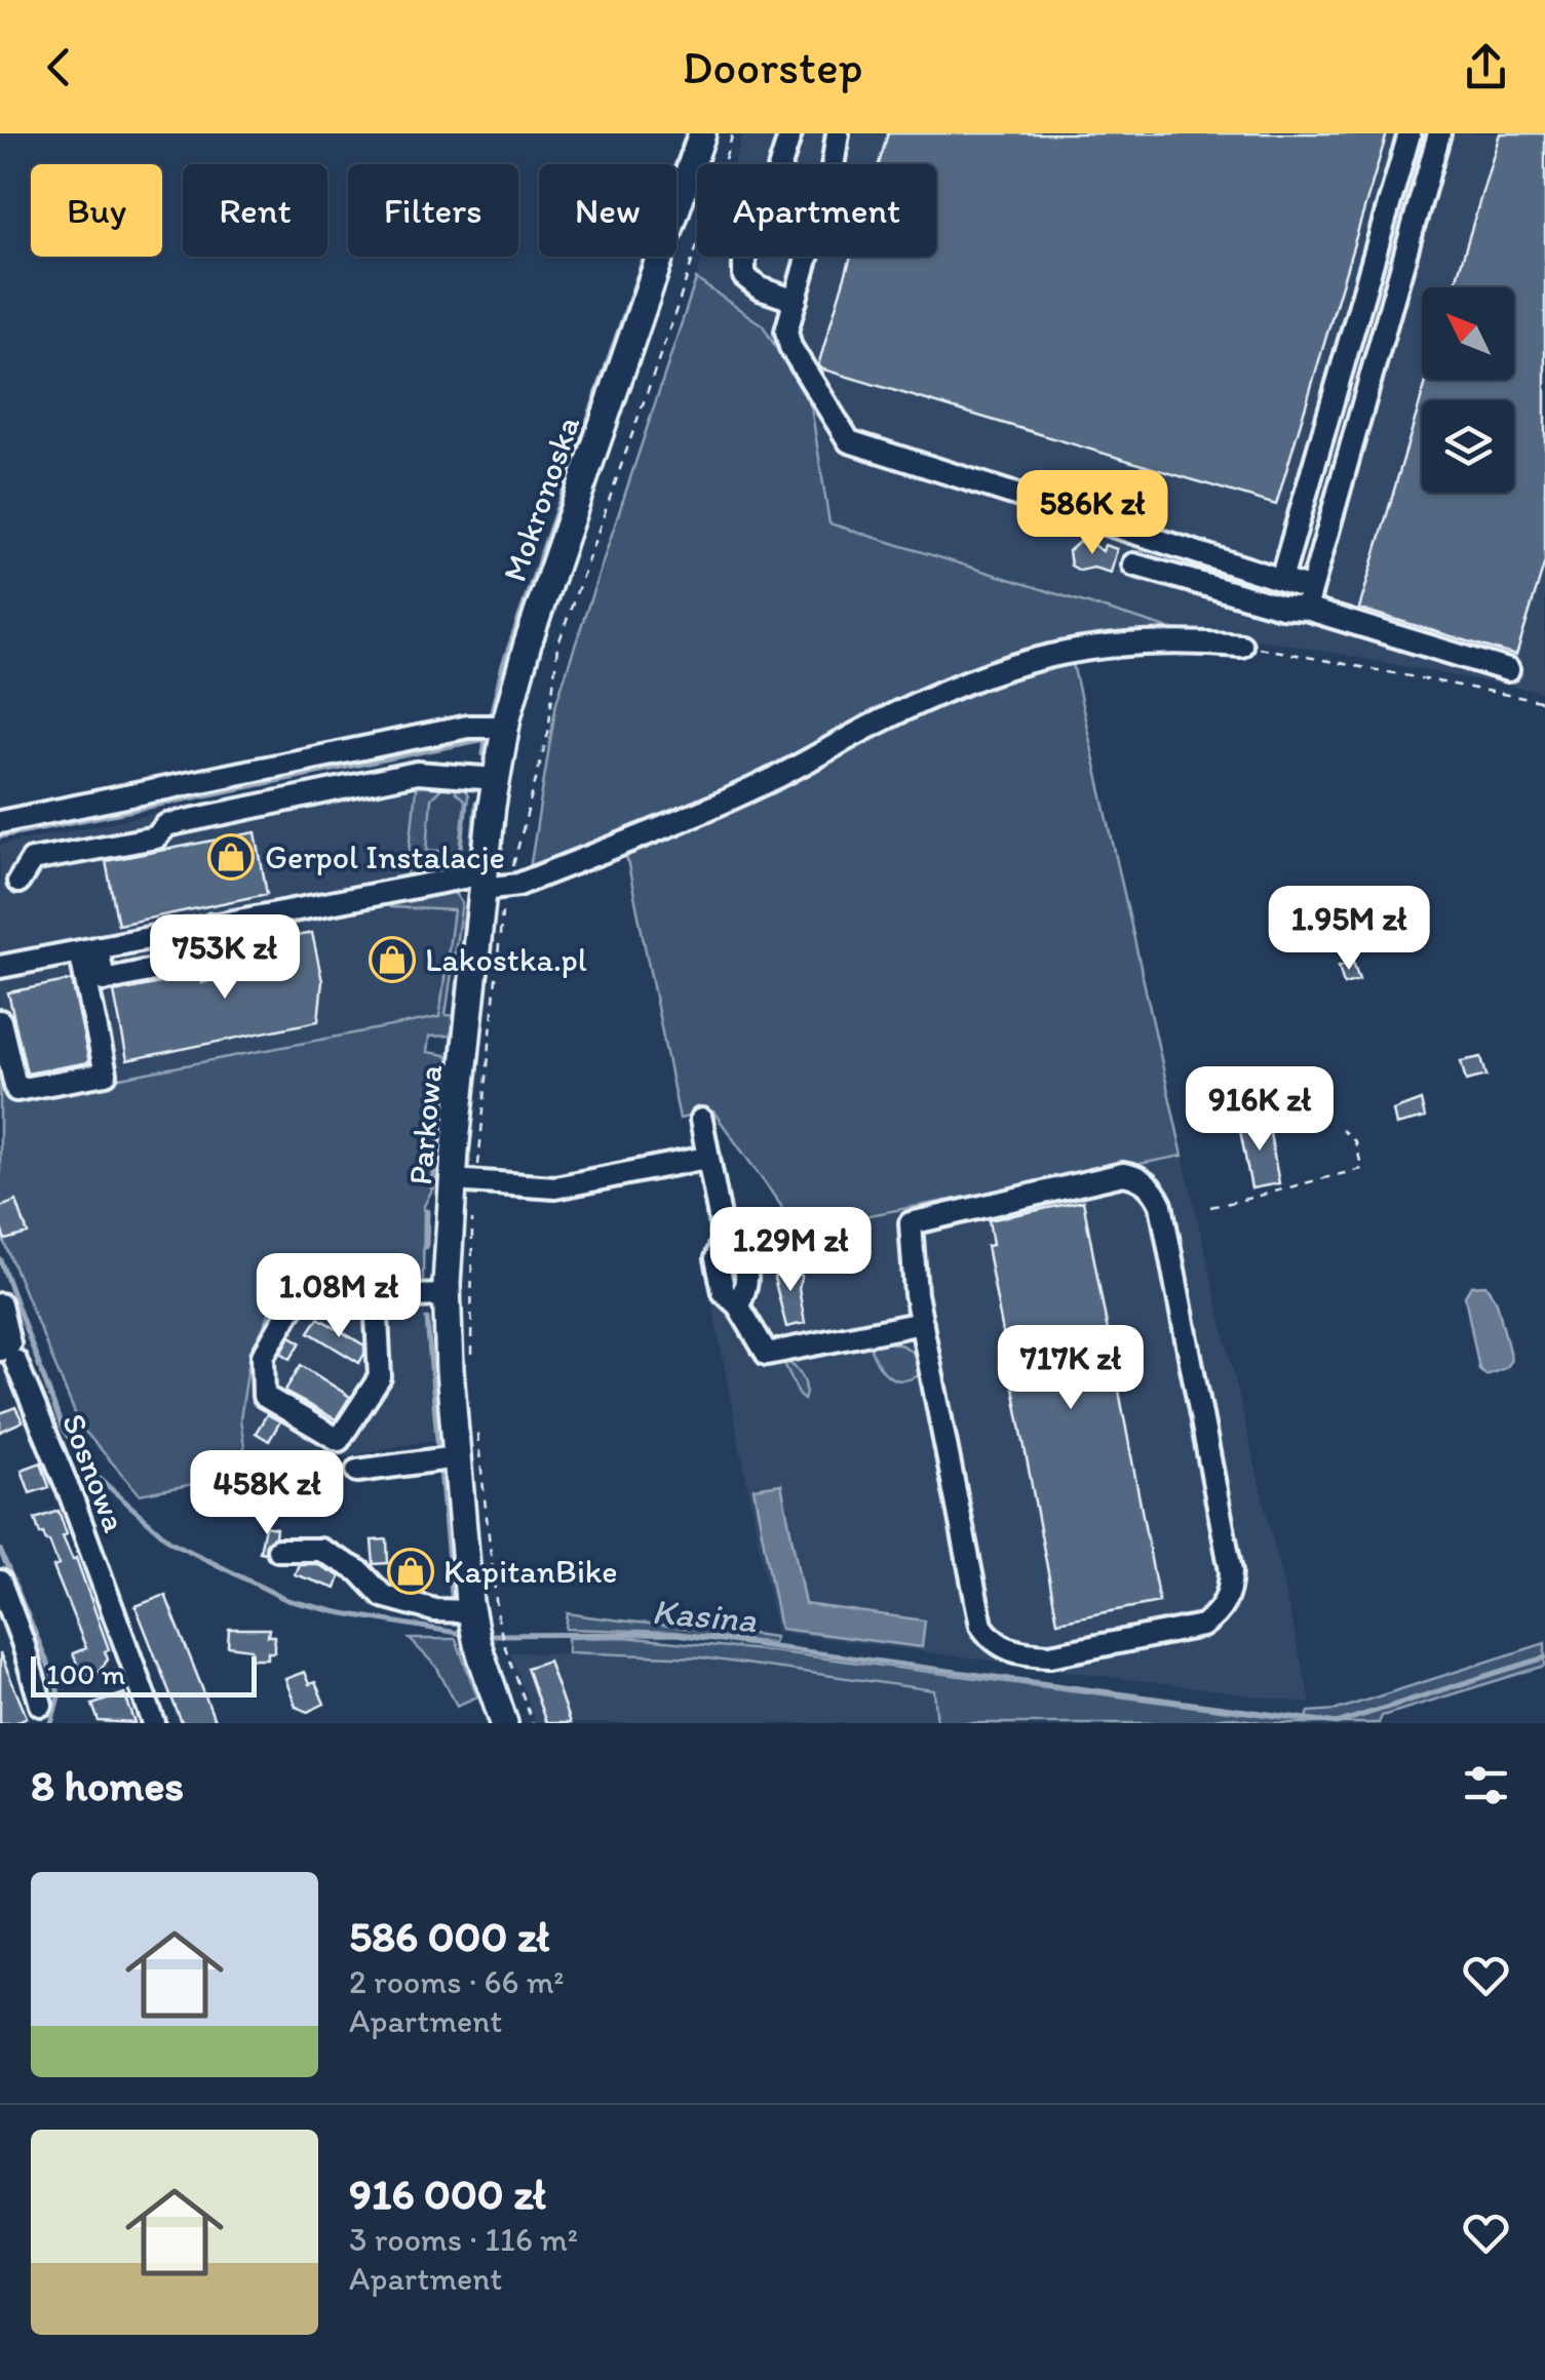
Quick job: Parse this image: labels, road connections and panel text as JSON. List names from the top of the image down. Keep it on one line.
{"streets":{"main road":["Mokronoska","Parkowa"],"street":["Sosnowa"]},"crossings":[["Mokronoska","Parkowa"]],"water":["Kasina"],"places":{"shop":["Gerpol Instalacje","Lakostka.pl","KapitanBike"]},"scale_bar":"100 m","north":"top left","page":{"header":"Doorstep","chip":["Buy","Rent","Filters","New","Apartment"],"price":["586K zł","1.95M zł","753K zł","916K zł","1.29M zł","1.08M zł","717K zł","458K zł"],"scale":"100 m","heading":"8 homes","list":[{"name":"586 000 zł","note":"2 rooms · 66 m² · Apartment"},{"name":"916 000 zł","note":"3 rooms · 116 m² · Apartment"}]}}
